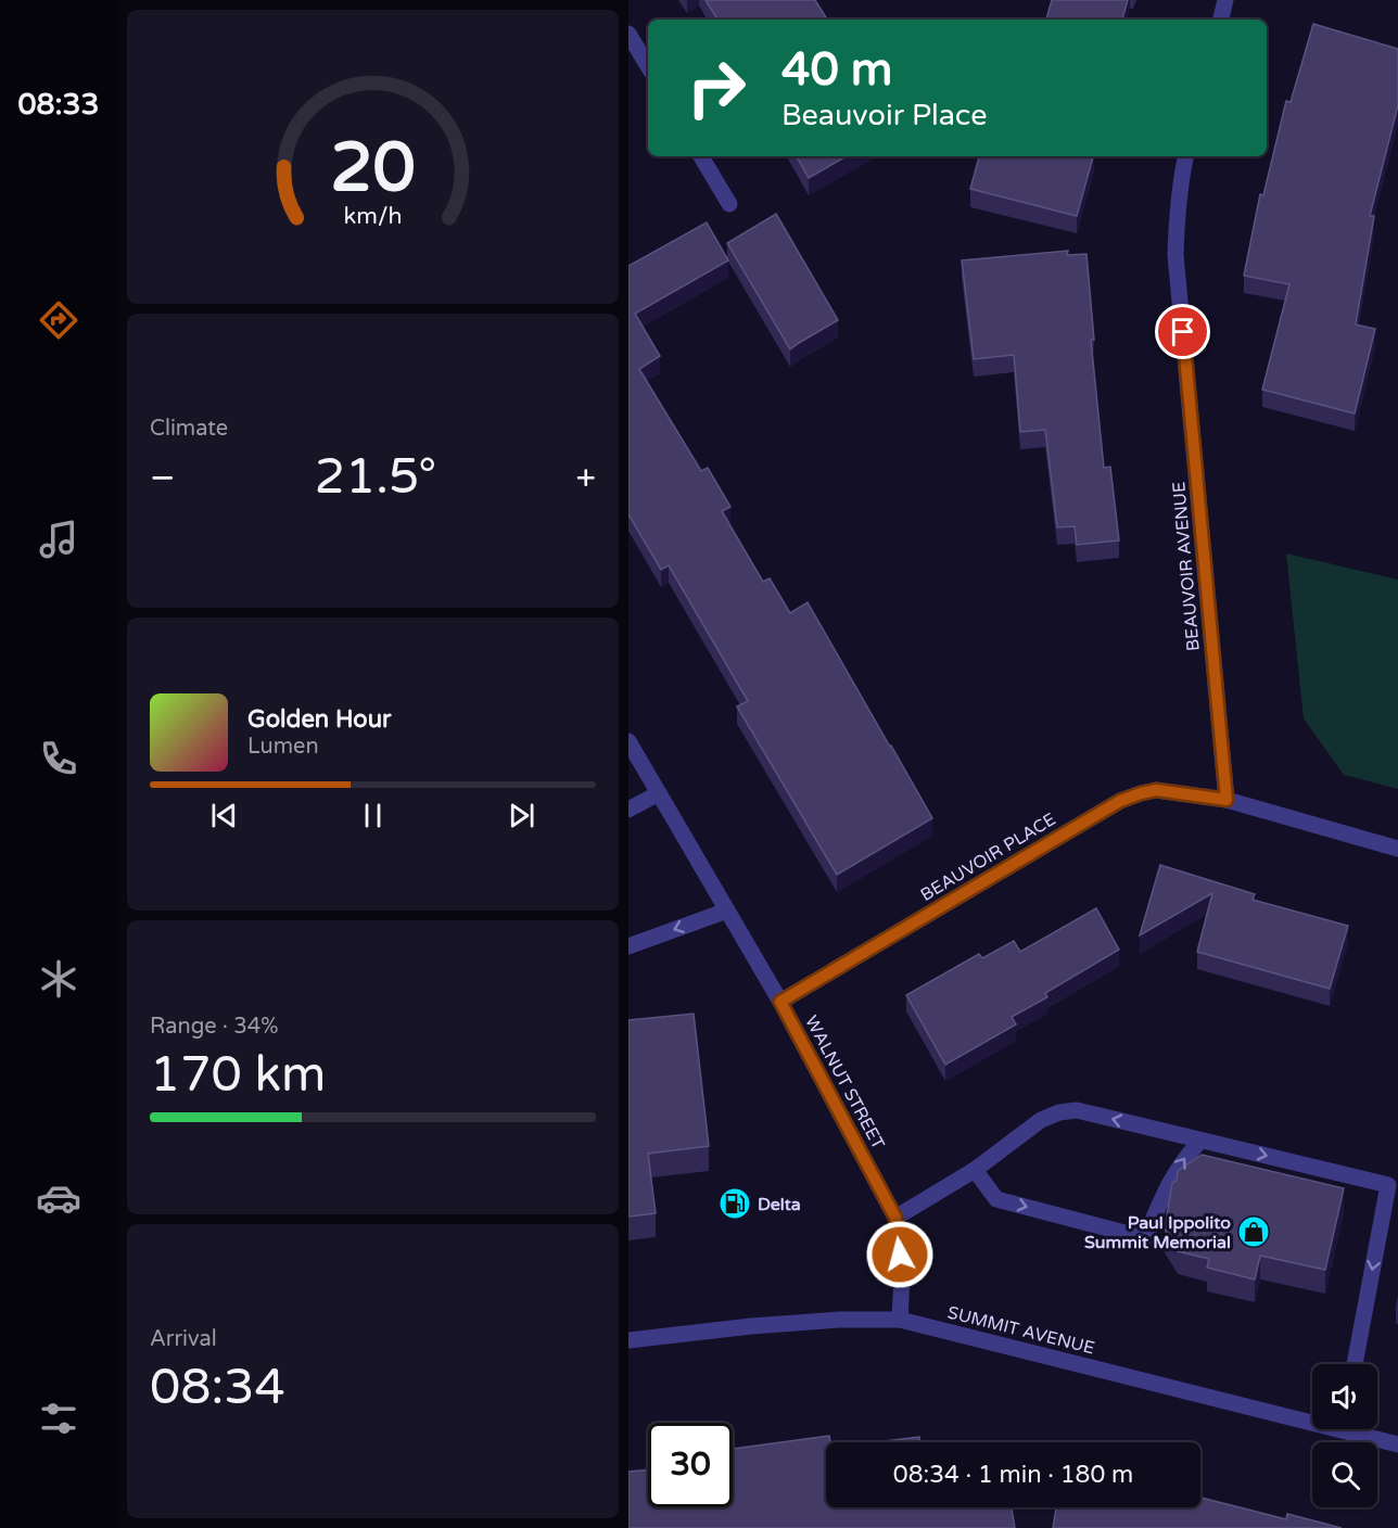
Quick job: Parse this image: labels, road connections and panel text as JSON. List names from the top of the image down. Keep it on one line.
{"streets":{"street":["BEAUVOIR AVENUE","BEAUVOIR PLACE","WALNUT STREET","SUMMIT AVENUE"]},"crossings":[["BEAUVOIR AVENUE","BEAUVOIR PLACE"],["BEAUVOIR PLACE","WALNUT STREET"],["WALNUT STREET","SUMMIT AVENUE"]],"places":{"fuel station":["Delta"],"shop":["Paul Ippolito Summit Memorial"]},"page":{"tabs":"08:33","turn":["40 m","Beauvoir Place"],"tile":["Climate",["Range · 34%","170 km"],["Arrival","08:34"]],"heat":["−","21.5°","+"],"song":["Golden Hour","Lumen"],"limit":"30","trip":"08:34 · 1 min · 180 m","gauge":["20","km/h"]}}
